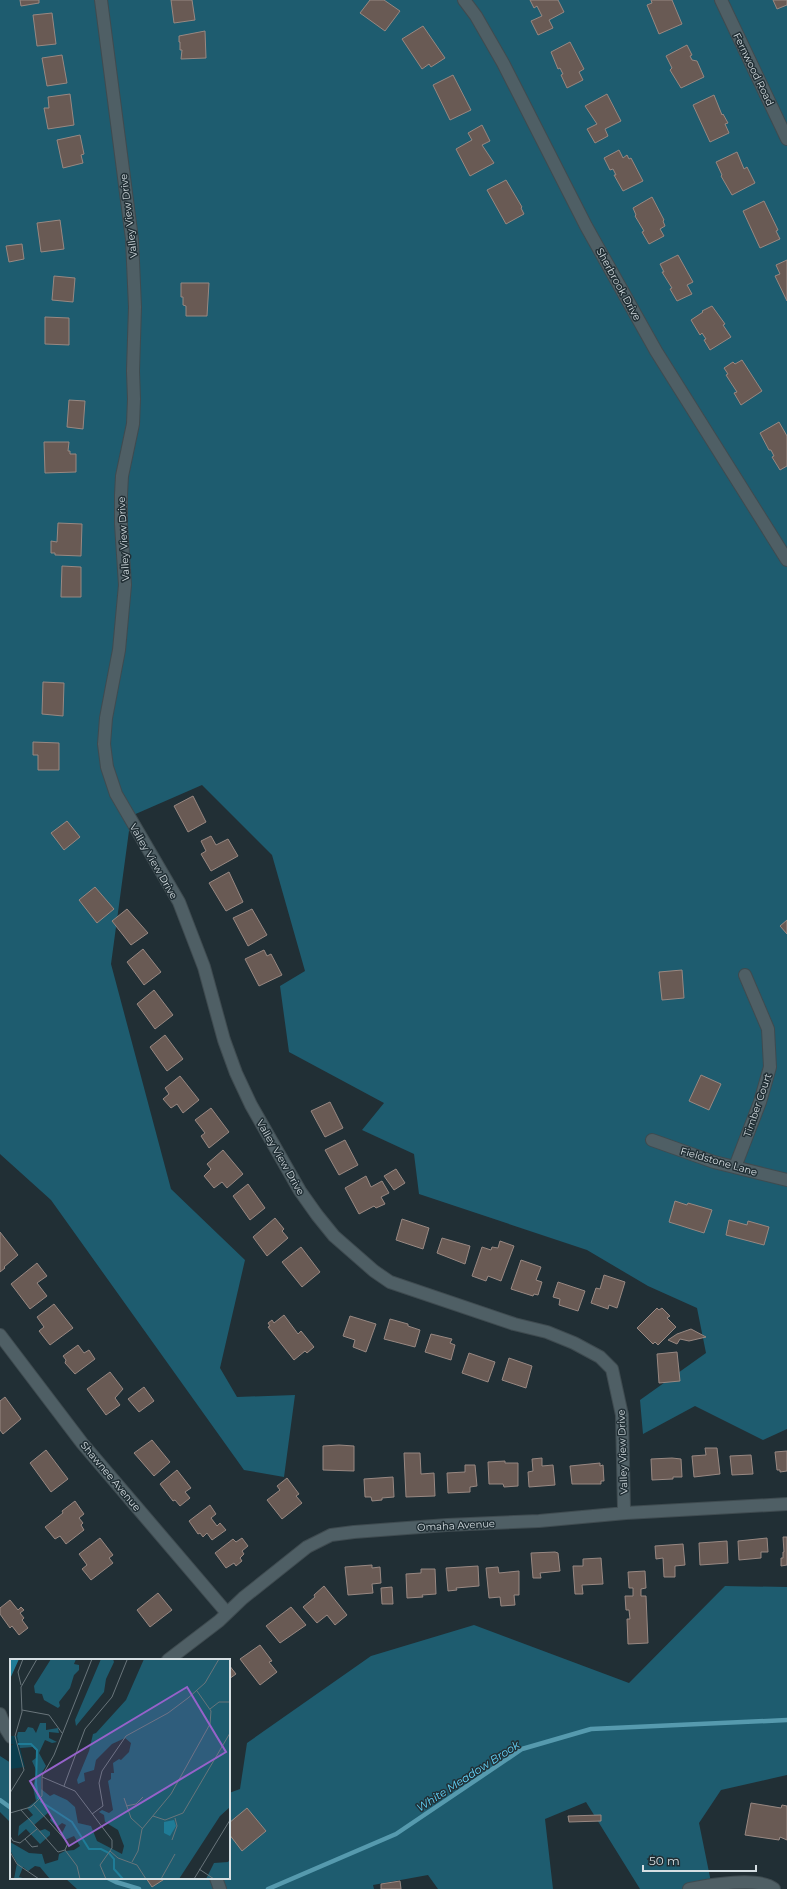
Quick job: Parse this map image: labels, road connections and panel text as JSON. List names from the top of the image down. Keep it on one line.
{"streets":{"street":["Fernwood Road","Valley View Drive","Sherbrook Drive","Timber Court","Fieldstone Lane","Shawnee Avenue","Omaha Avenue"]},"crossings":[["Valley View Drive","Omaha Avenue"],["Timber Court","Fieldstone Lane"],["Shawnee Avenue","Omaha Avenue"]],"water":["White Meadow Brook"],"scale_bar":"50 m"}
